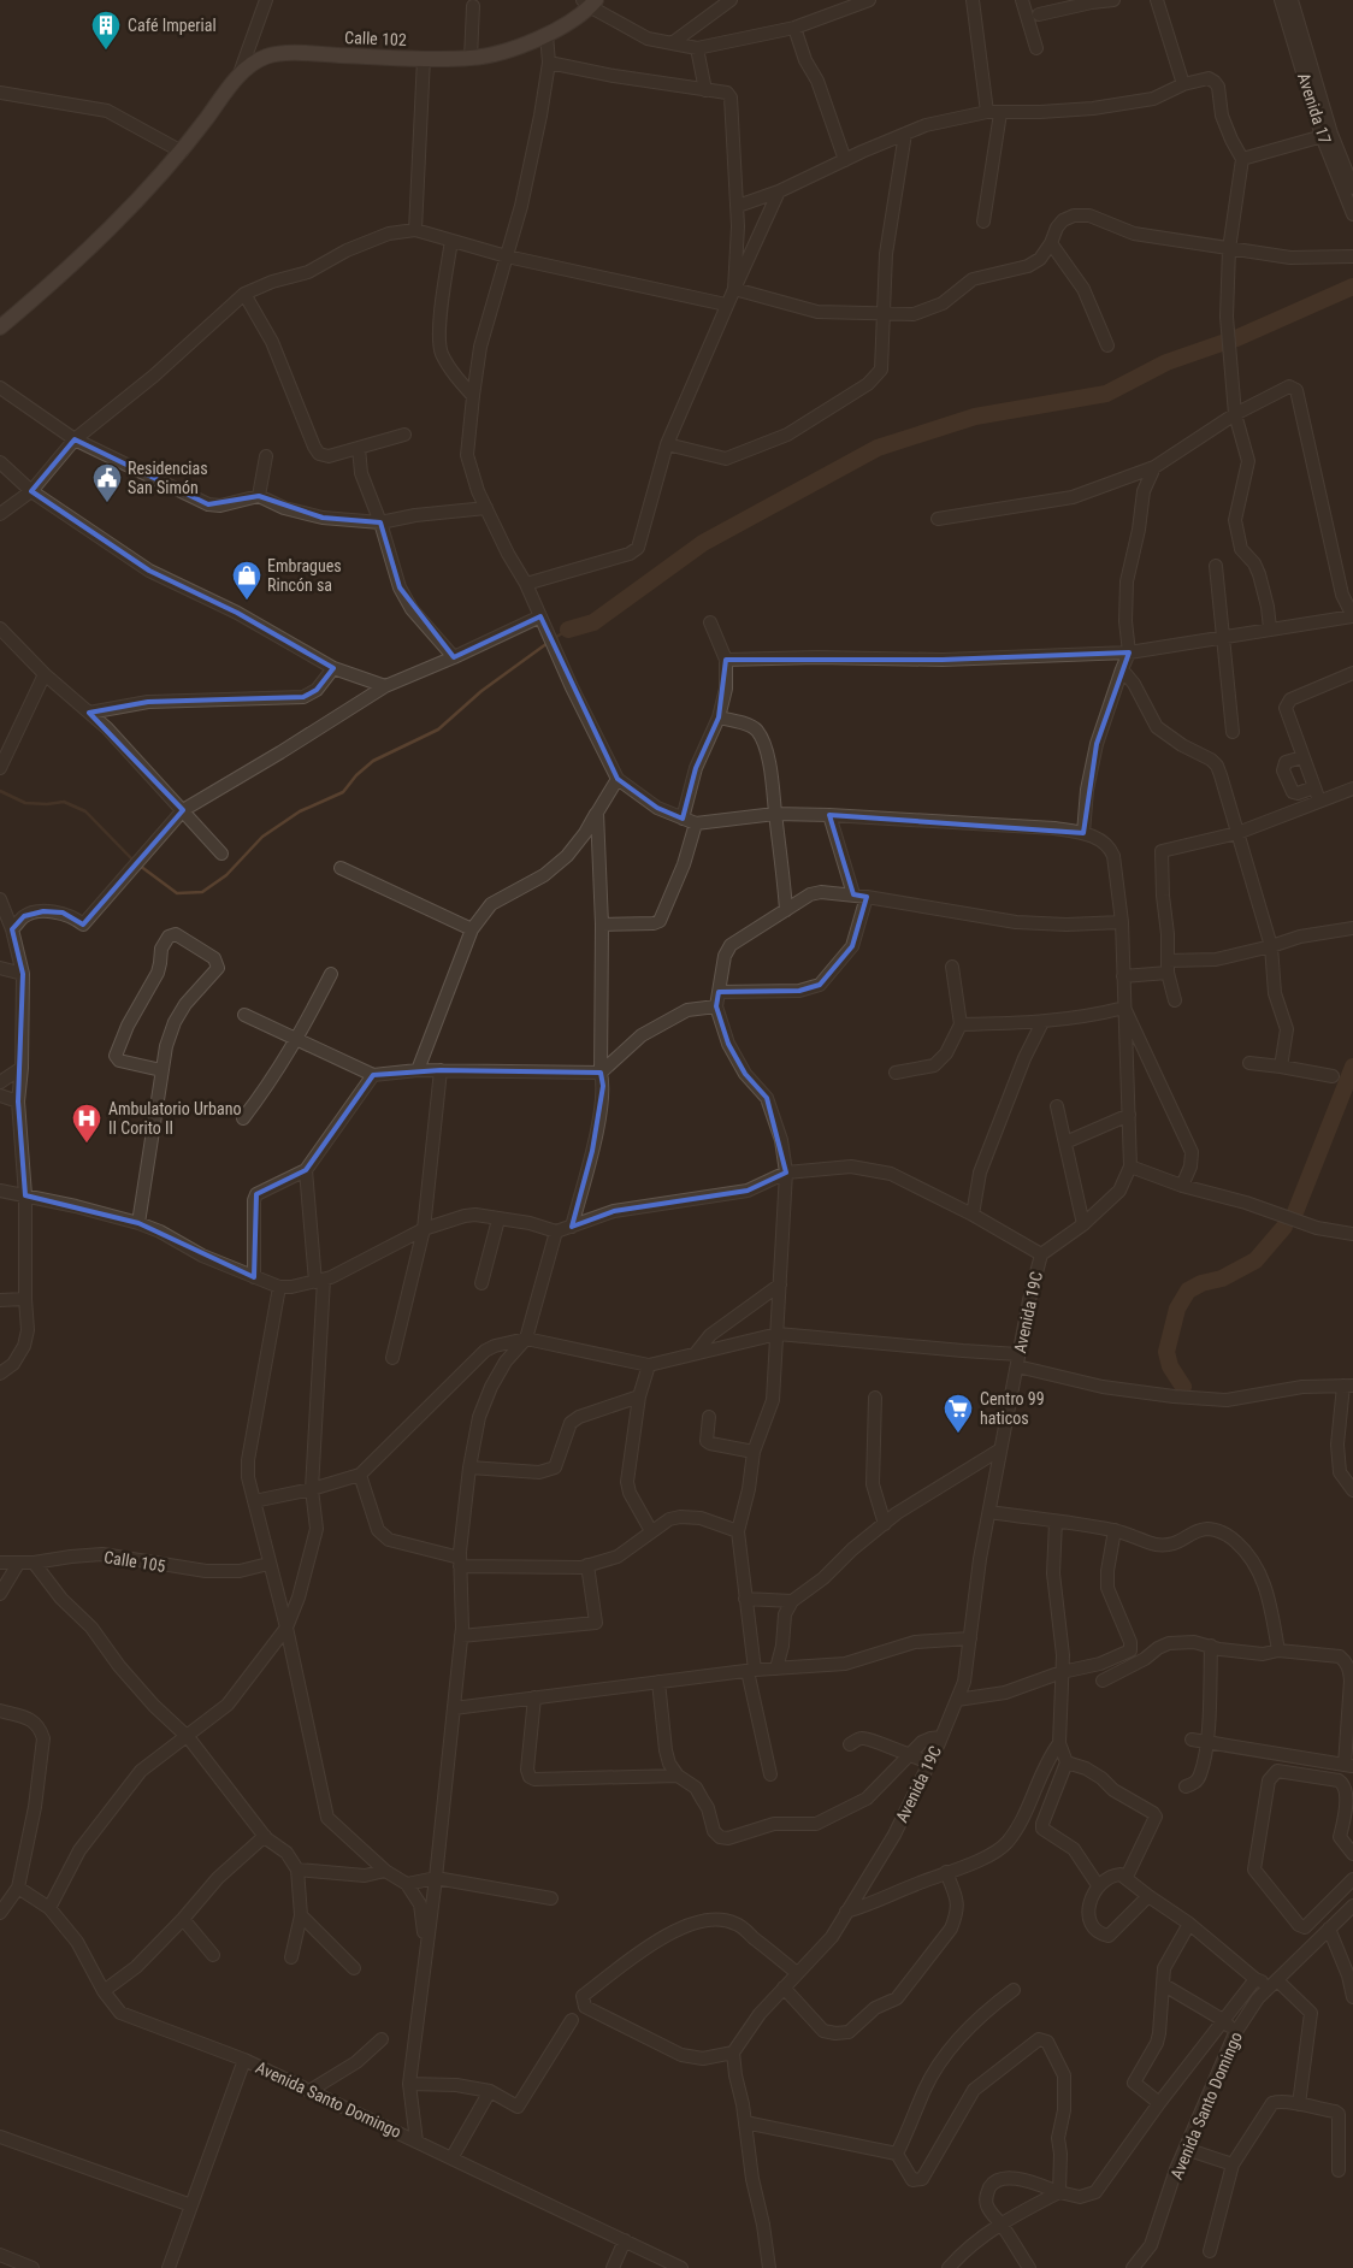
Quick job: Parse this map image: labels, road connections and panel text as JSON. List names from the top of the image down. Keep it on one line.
{"streets":{"main road":["Calle 102"],"street":["Avenida 17","Avenida 19C","Calle 105","Avenida Santo Domingo"]},"places":{"building":["Café Imperial"],"public building":["Residencias San Simón"],"shop":["Embragues Rincón sa"],"hospital":["Ambulatorio Urbano II Corito II"],"supermarket":["Centro 99 haticos"]}}
